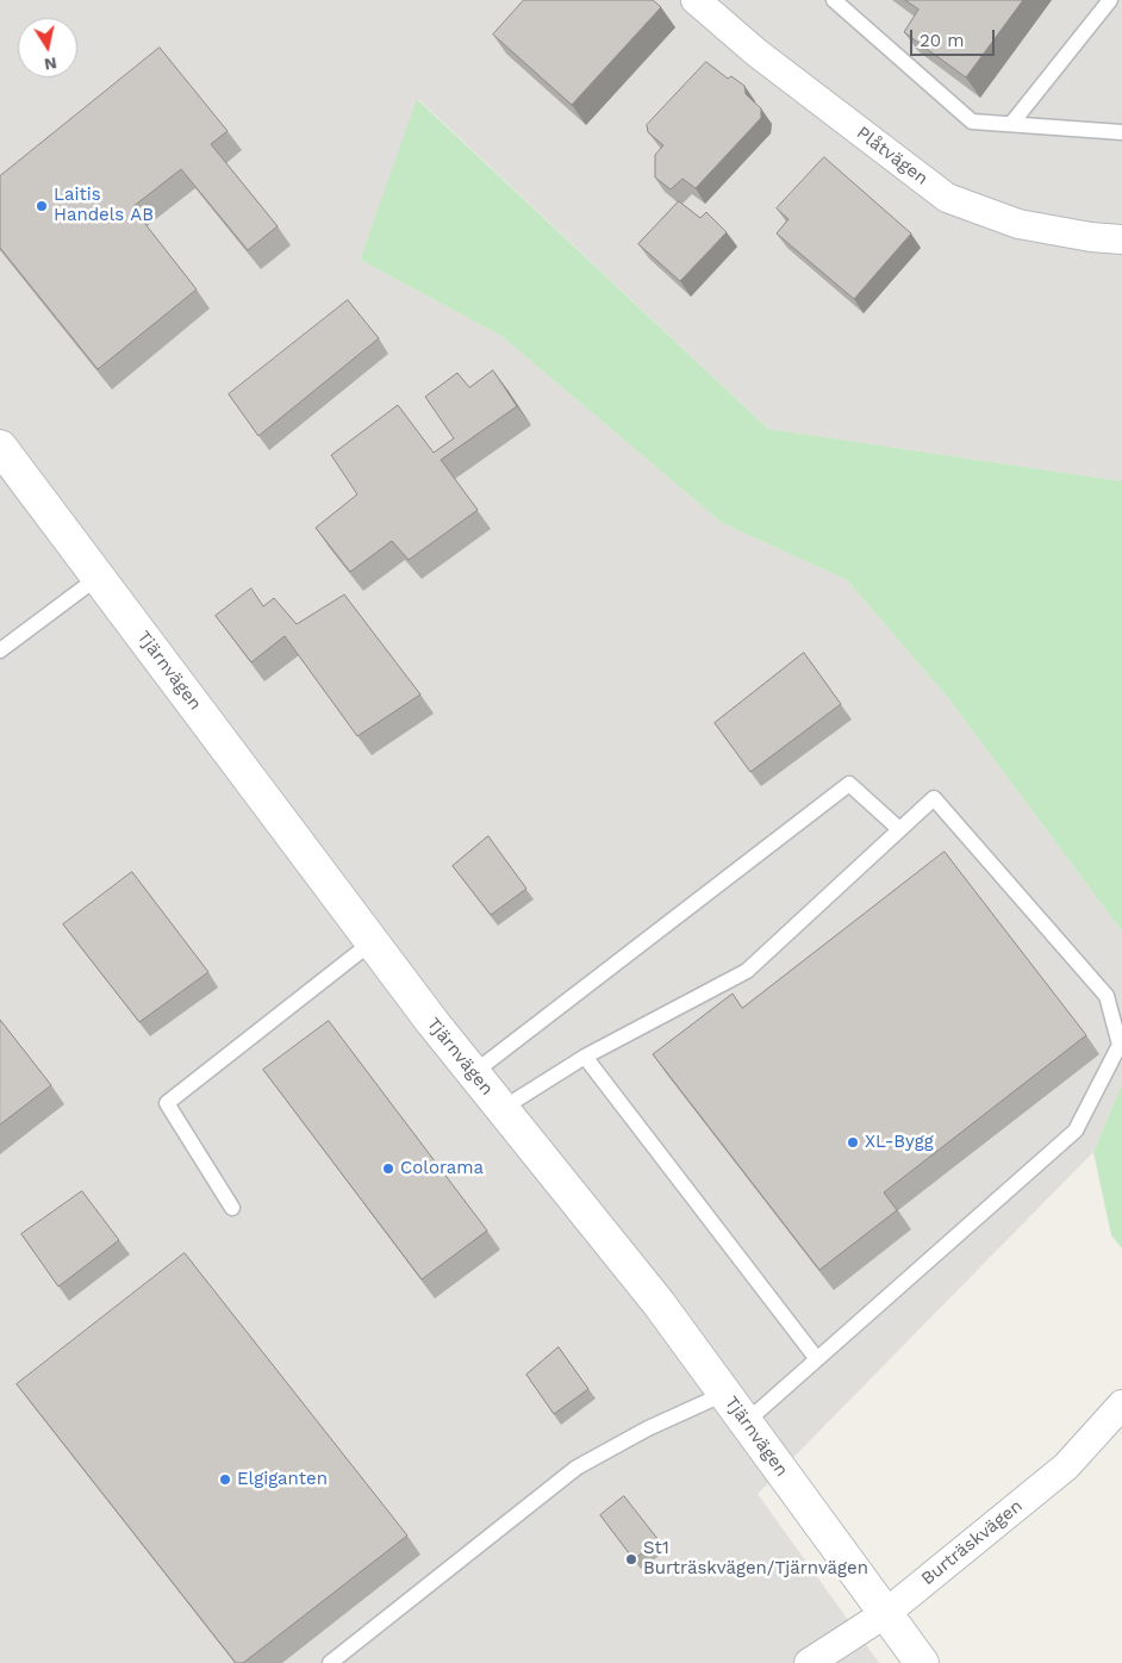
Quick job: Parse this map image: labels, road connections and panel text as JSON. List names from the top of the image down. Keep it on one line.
{"streets":{"street":["Plåtvägen","Tjärnvägen","Burträskvägen"]},"crossings":[["Tjärnvägen","Burträskvägen"]],"places":["Laitis Handels AB","XL-Bygg","Colorama","Elgiganten","St1 Burträskvägen/Tjärnvägen"],"scale_bar":"20 m","north":"bottom"}
